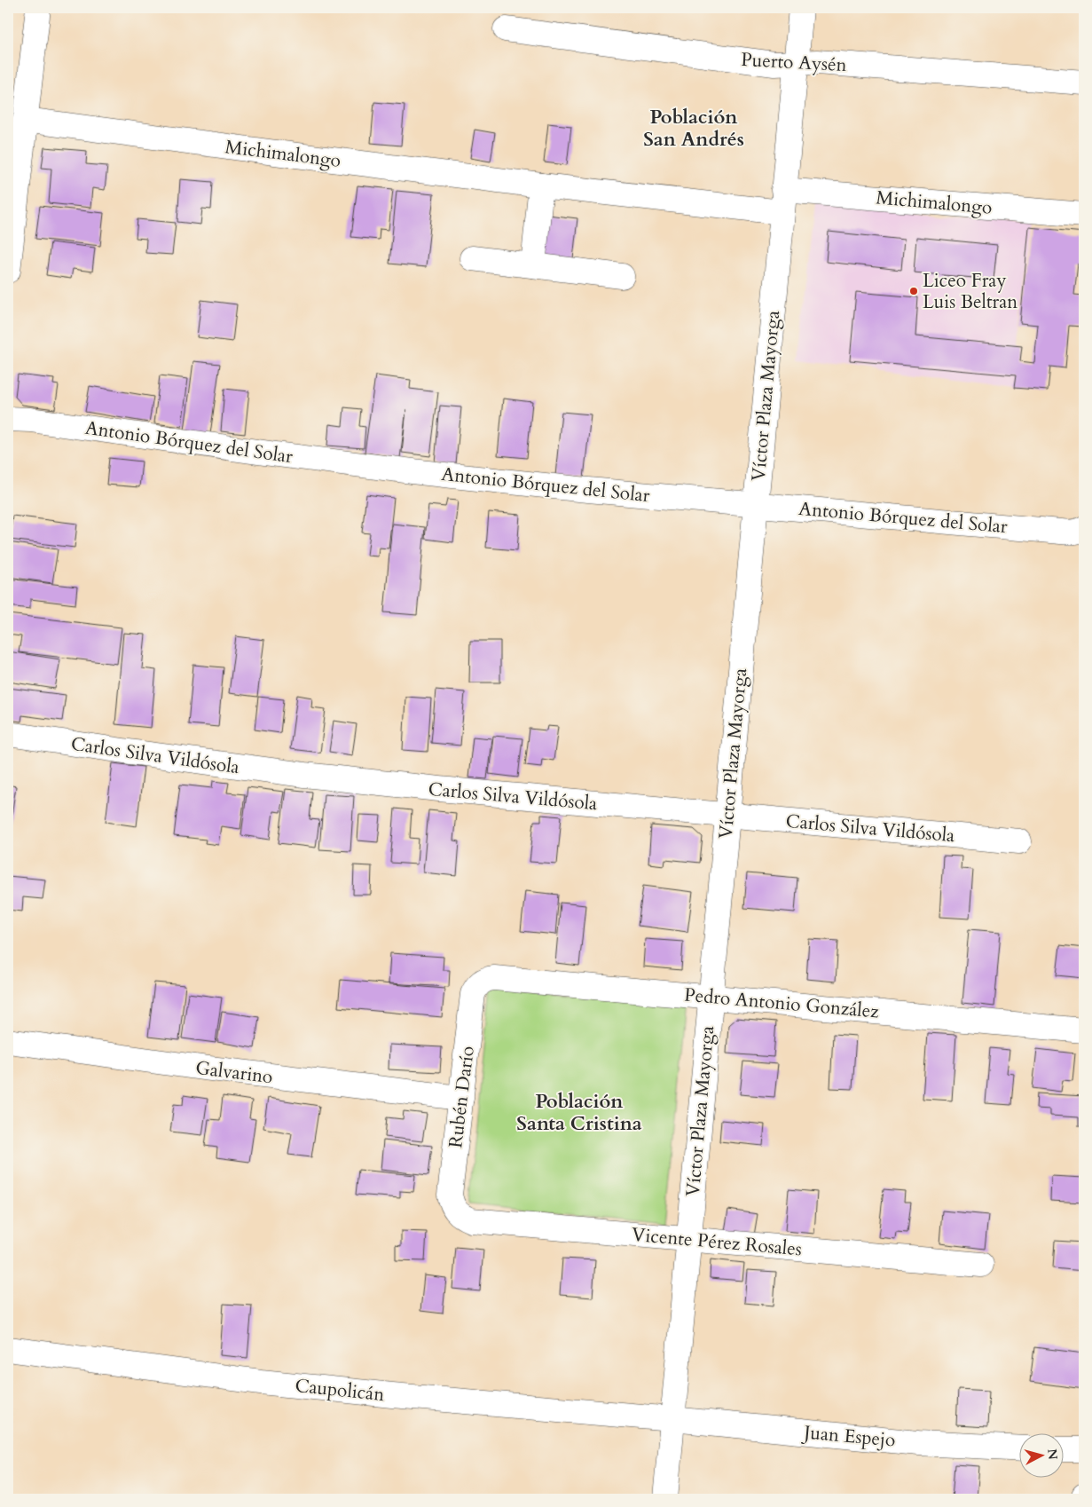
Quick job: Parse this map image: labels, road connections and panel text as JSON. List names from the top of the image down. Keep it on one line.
{"streets":{"street":["Puerto Aysén","Michimalongo","Víctor Plaza Mayorga","Antonio Bórquez del Solar","Carlos Silva Vildósola","Pedro Antonio González","Galvarino","Rubén Darío","Vicente Pérez Rosales","Caupolicán","Juan Espejo"]},"crossings":[["Puerto Aysén","Víctor Plaza Mayorga"],["Michimalongo","Víctor Plaza Mayorga"],["Víctor Plaza Mayorga","Antonio Bórquez del Solar"],["Víctor Plaza Mayorga","Carlos Silva Vildósola"],["Víctor Plaza Mayorga","Pedro Antonio González"],["Víctor Plaza Mayorga","Vicente Pérez Rosales"],["Víctor Plaza Mayorga","Caupolicán"],["Víctor Plaza Mayorga","Juan Espejo"],["Pedro Antonio González","Rubén Darío"],["Galvarino","Rubén Darío"],["Rubén Darío","Vicente Pérez Rosales"],["Caupolicán","Juan Espejo"]],"districts":["Población San Andrés","Población Santa Cristina"],"places":["Liceo Fray Luis Beltran"],"north":"right"}
